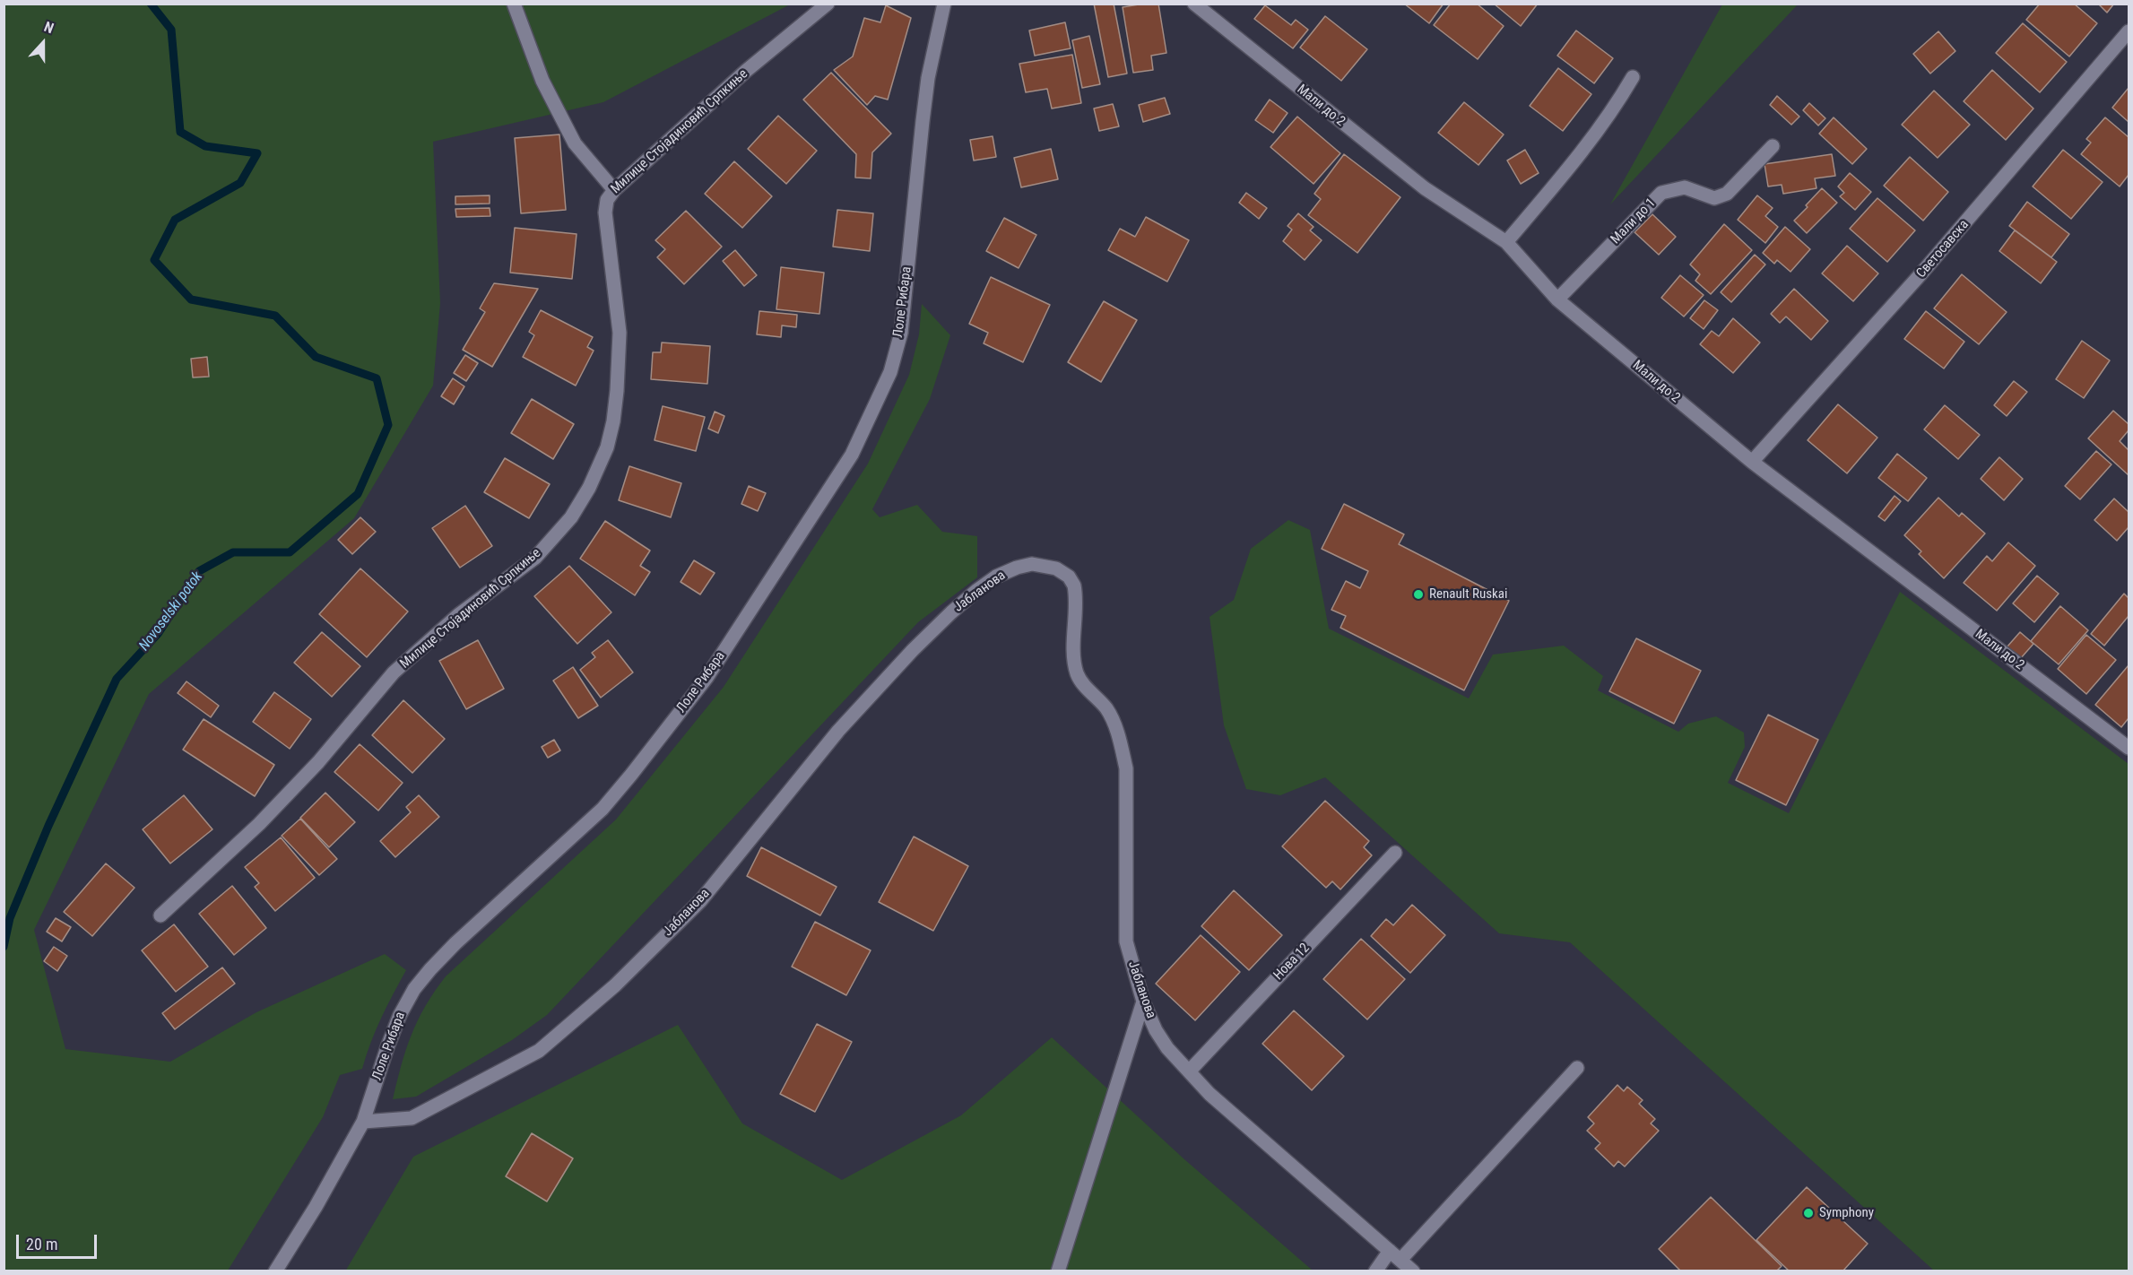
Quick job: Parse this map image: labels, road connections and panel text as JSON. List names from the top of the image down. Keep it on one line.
{"streets":{"street":["Мали до 2","Милице Стојадиновић Српкиње","Мали до 1","Светосавска","Лоле Рибара","Јабланова","Нова 12"]},"crossings":[["Мали до 2","Мали до 1"],["Мали до 2","Светосавска"],["Лоле Рибара","Јабланова"],["Јабланова","Нова 12"]],"water":["Novoselski potok"],"places":["Renault Ruskai","Symphony"],"scale_bar":"20 m","north":"top"}
